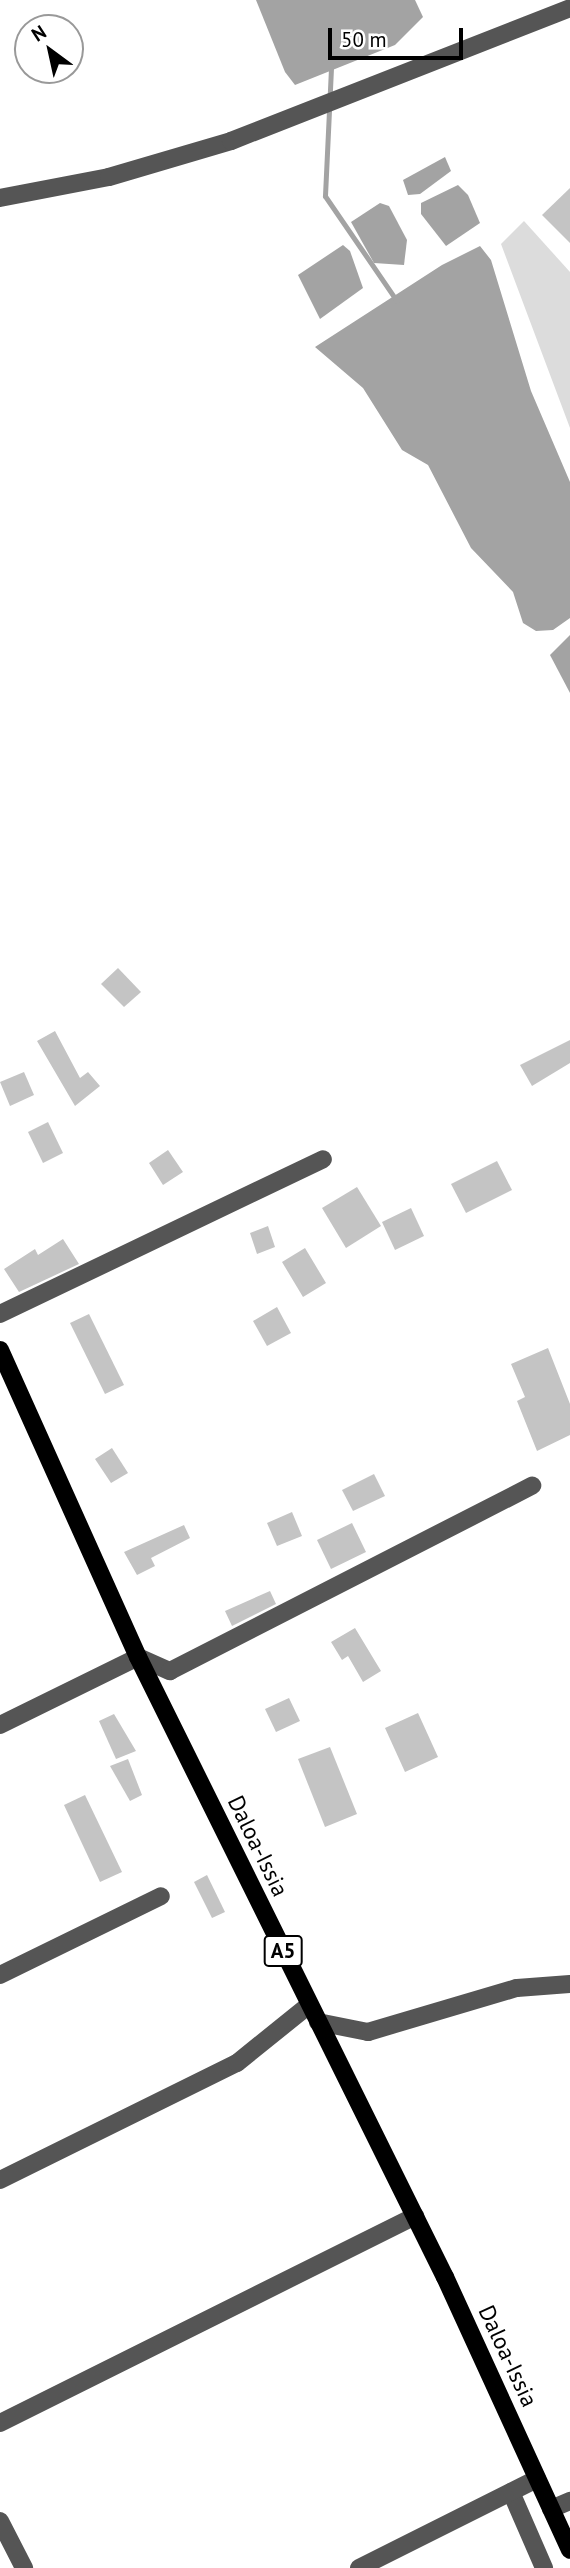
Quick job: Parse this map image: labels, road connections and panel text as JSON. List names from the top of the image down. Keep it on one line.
{"streets":{"main road":["Daloa-Issia","A5"]},"scale_bar":"50 m","north":"top left"}
